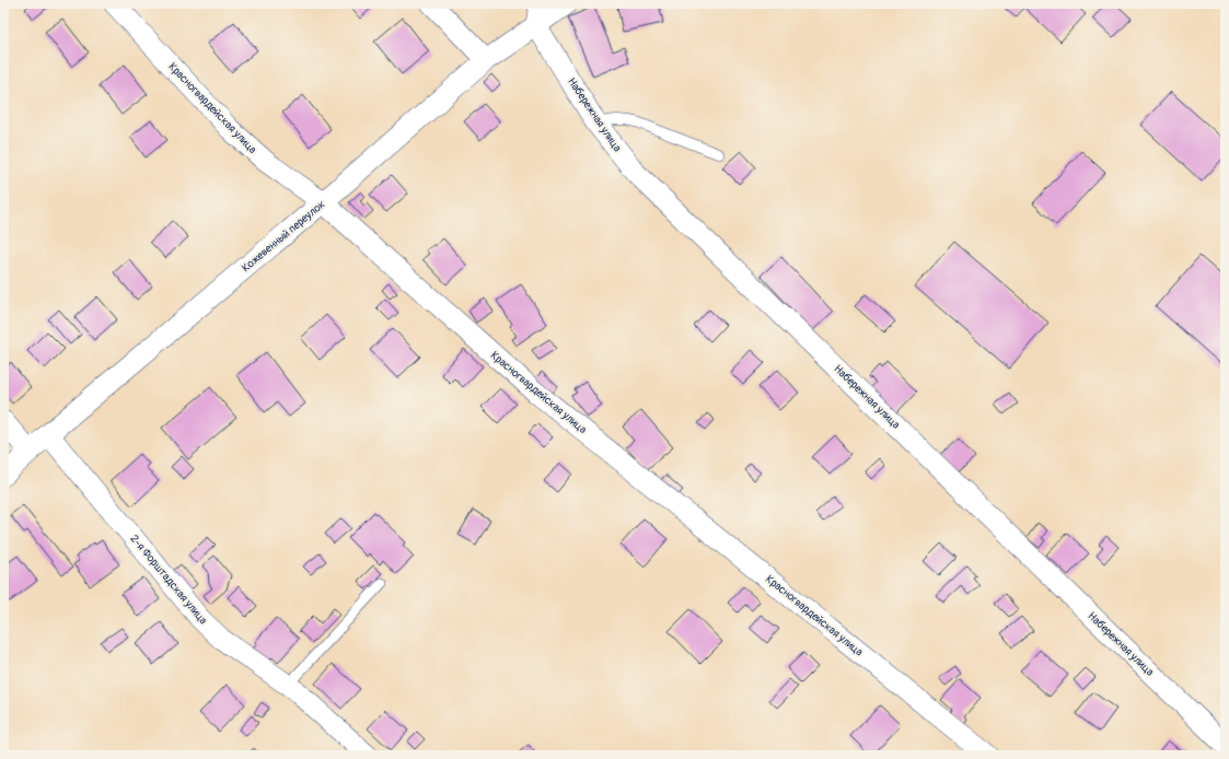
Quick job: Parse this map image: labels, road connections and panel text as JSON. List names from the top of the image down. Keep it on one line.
{"streets":{"street":["Красногвардейская улица","Набережная улица","Кожевенный переулок","2-я Форштадская улица"]},"crossings":[["Красногвардейская улица","Кожевенный переулок"],["Набережная улица","Кожевенный переулок"],["Кожевенный переулок","2-я Форштадская улица"]]}
